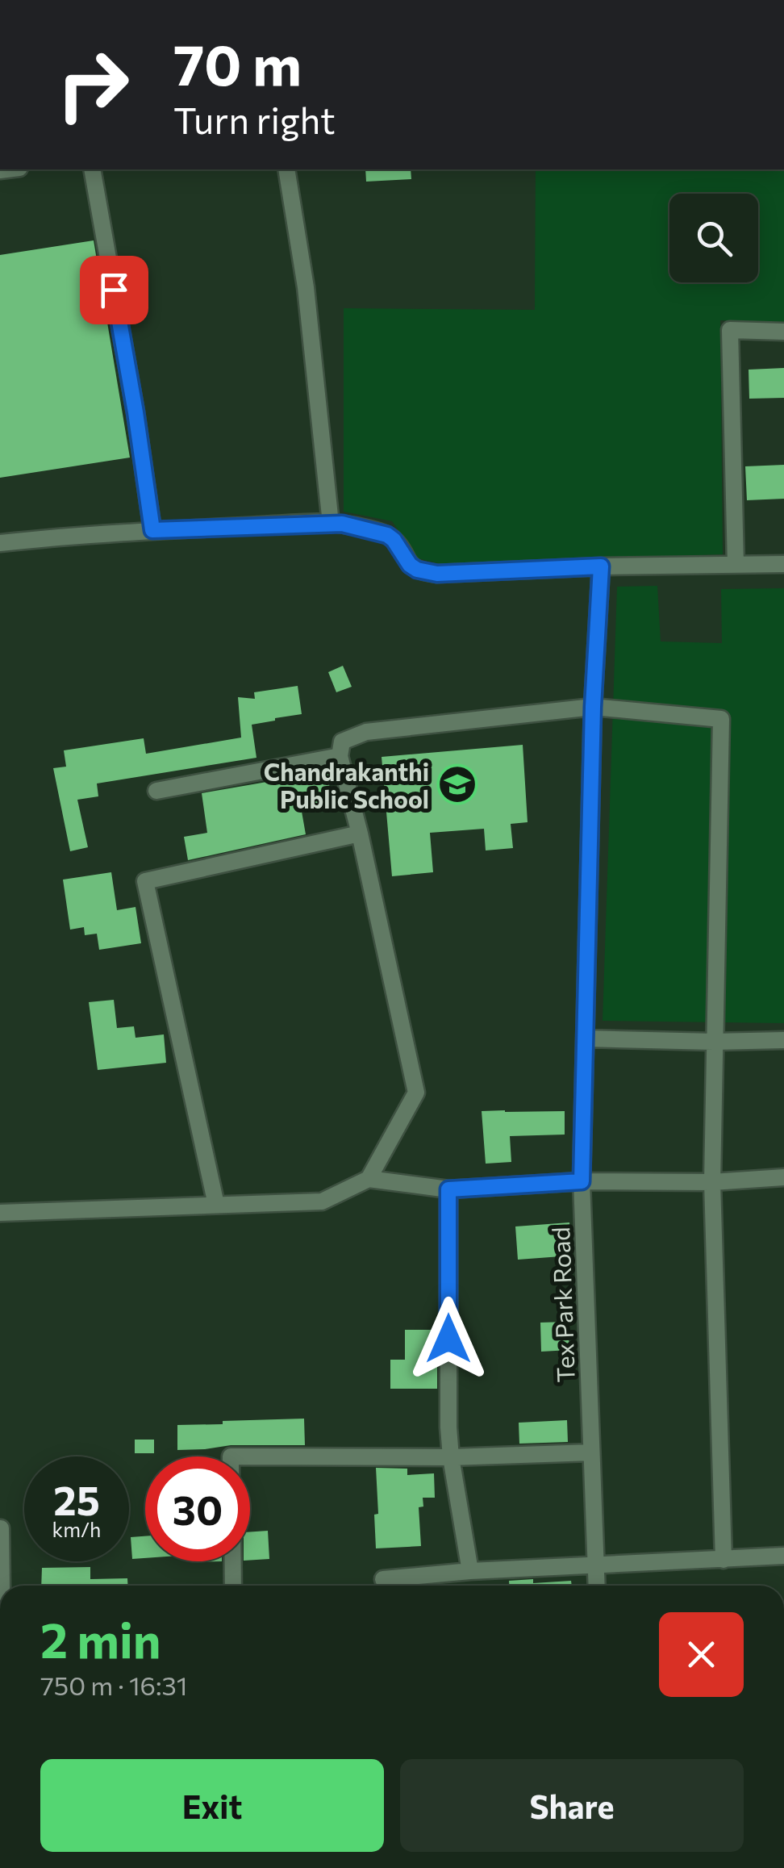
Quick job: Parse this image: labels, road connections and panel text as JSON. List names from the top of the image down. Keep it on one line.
{"streets":{"street":["Tex Park Road"]},"places":{"school or university":["Chandrakanthi Public School"]},"page":{"turn":["70 m","Turn right"],"speed":"25 km/h","limit":"30","heading":["2 min","750 m · 16:31"],"buttons":["Exit","Share"]}}
